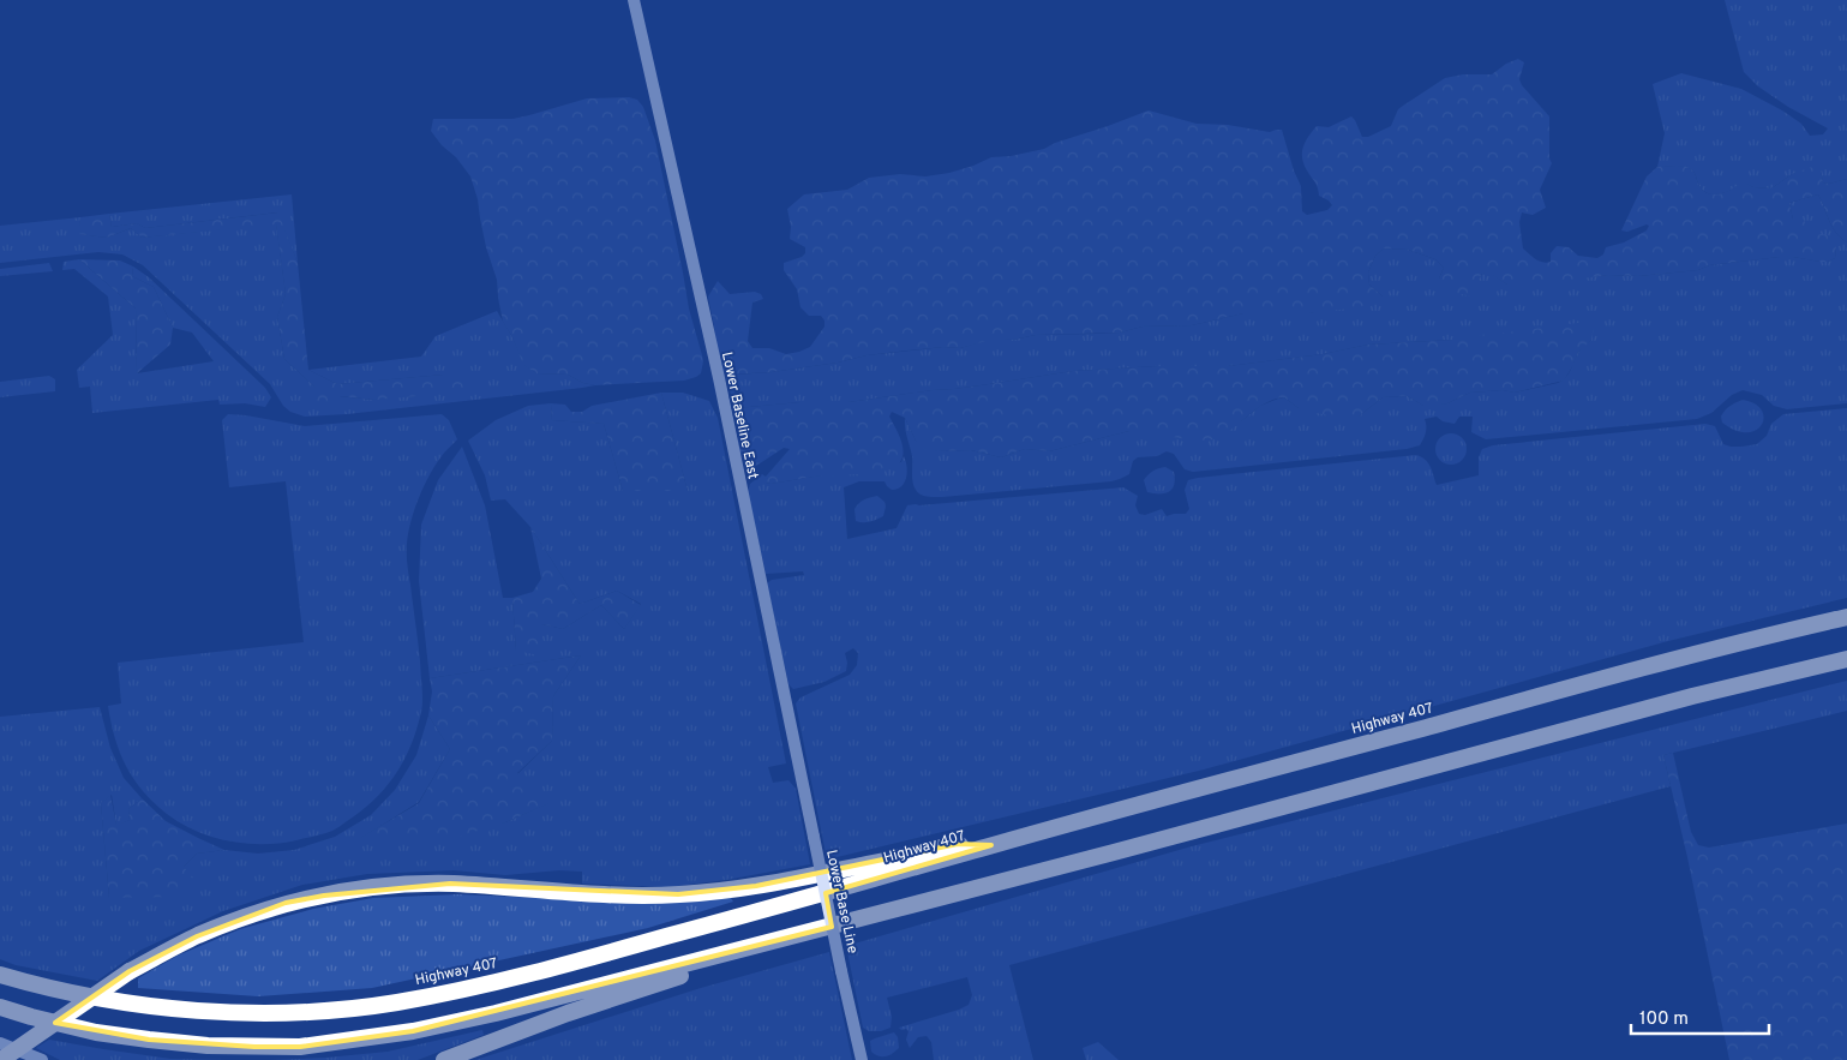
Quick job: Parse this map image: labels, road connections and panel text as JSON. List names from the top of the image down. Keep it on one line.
{"streets":{"highway":["Highway 407"],"main road":["Lower Baseline East","Lower Base Line"]},"crossings":[["Lower Baseline East","Lower Base Line"]],"scale_bar":"100 m"}
